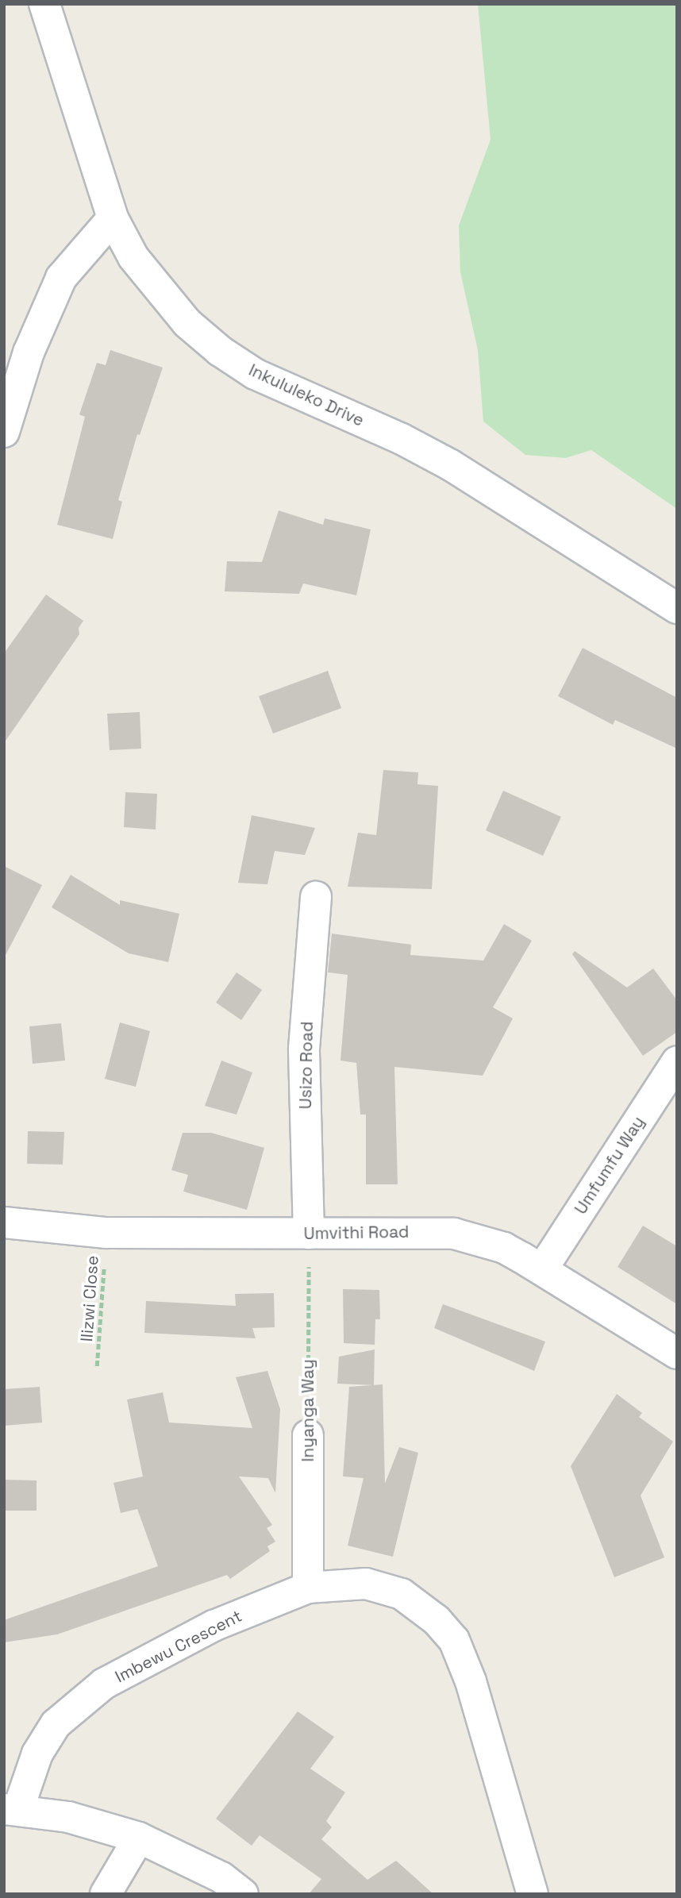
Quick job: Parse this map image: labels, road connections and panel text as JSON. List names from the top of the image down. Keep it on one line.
{"streets":{"street":["Inkululeko Drive","Usizo Road","Umfumfu Way","Umvithi Road","Inyanga Way","Imbewu Crescent"],"path":["Ilizwi Close"]},"crossings":[["Usizo Road","Umvithi Road"],["Usizo Road","Inyanga Way"],["Umfumfu Way","Umvithi Road"],["Umvithi Road","Ilizwi Close"],["Umvithi Road","Inyanga Way"],["Inyanga Way","Imbewu Crescent"]]}
